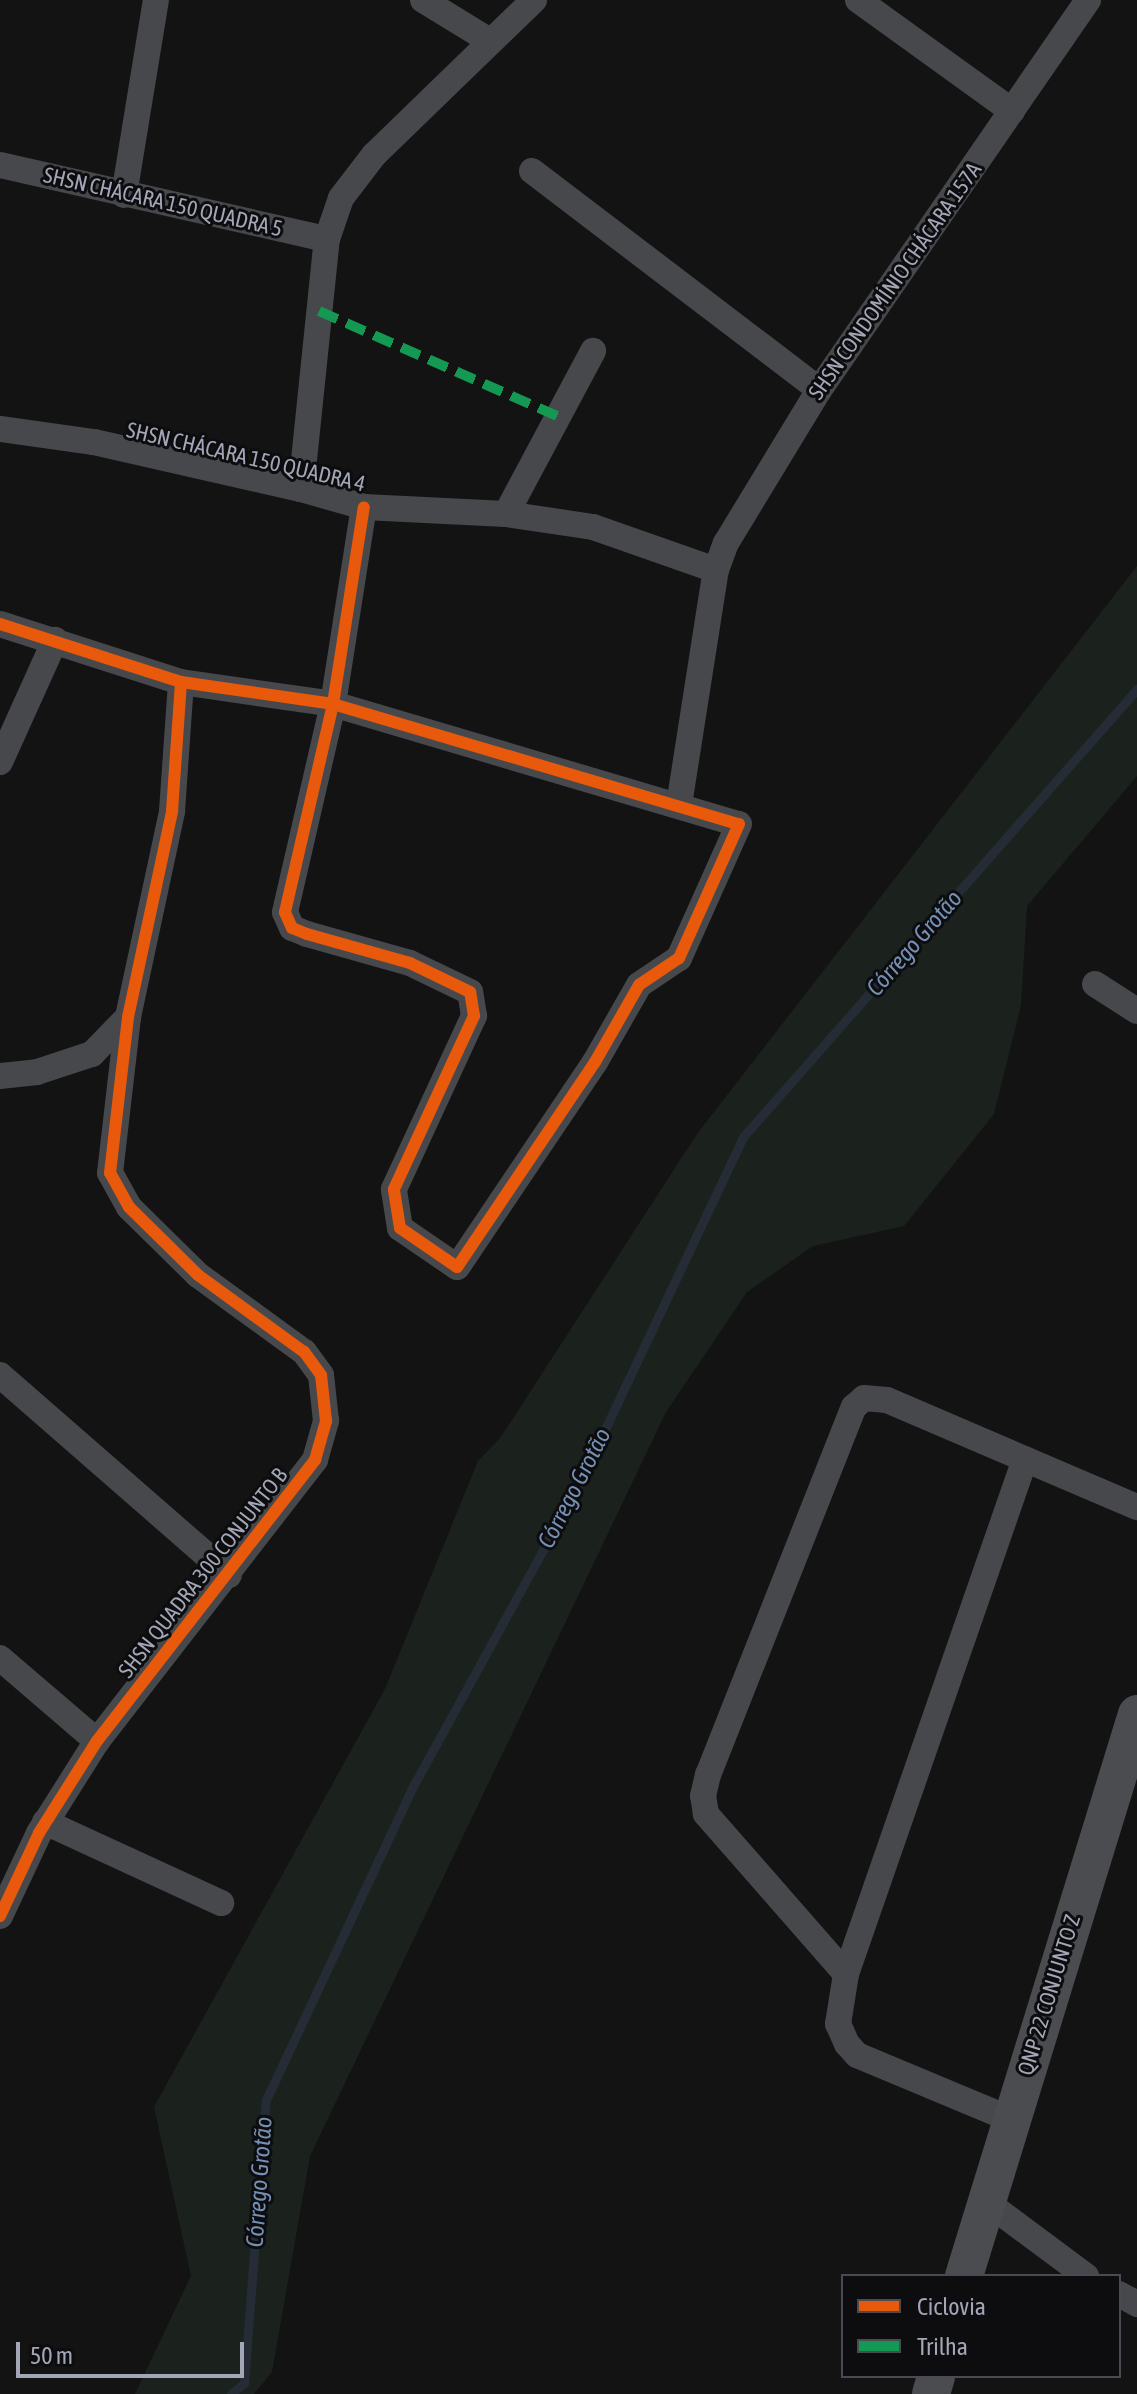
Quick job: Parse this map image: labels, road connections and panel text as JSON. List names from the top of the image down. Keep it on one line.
{"streets":{"street":["SHSN CHÁCARA 150 QUADRA 5","SHSN CONDOMÍNIO CHÁCARA 157A","SHSN CHÁCARA 150 QUADRA 4","SHSN QUADRA 300 CONJUNTO B","QNP 22 CONJUNTO Z"]},"crossings":[["SHSN CONDOMÍNIO CHÁCARA 157A","SHSN CHÁCARA 150 QUADRA 4"]],"water":["Córrego Grotão"],"legend":["Ciclovia","Trilha"],"scale_bar":"50 m"}
